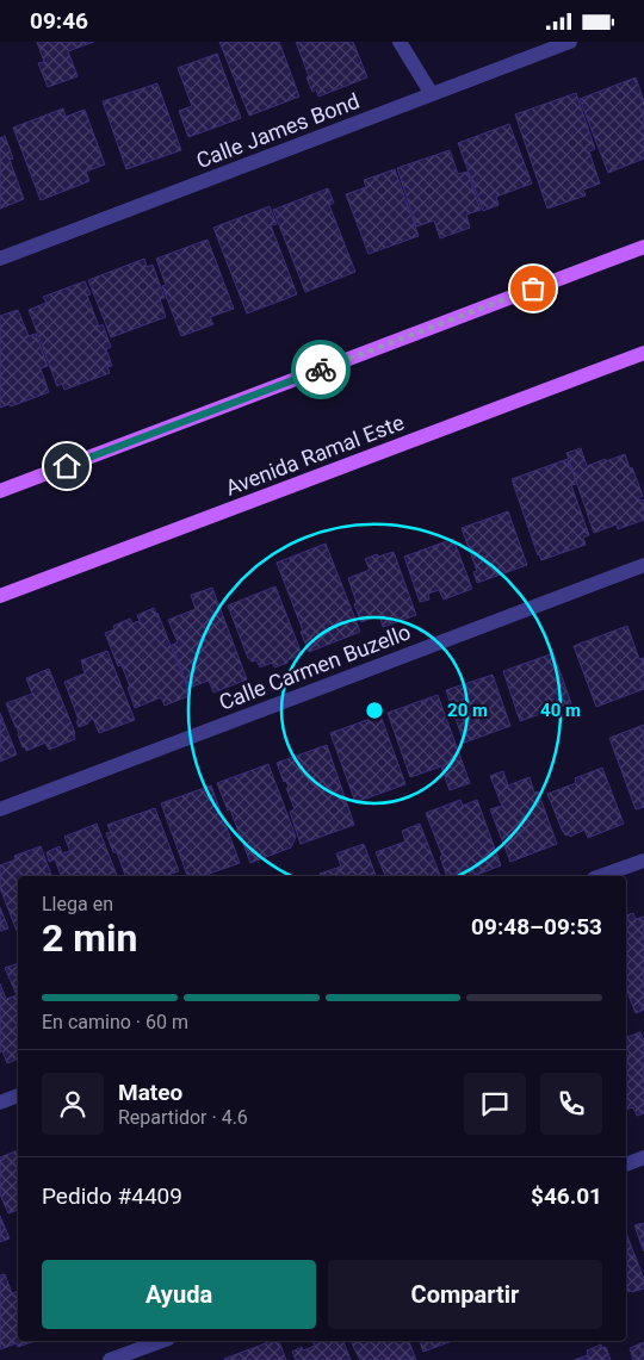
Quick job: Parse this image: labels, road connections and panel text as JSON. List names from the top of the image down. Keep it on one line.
{"streets":{"main road":["Avenida Ramal Este"],"street":["Calle James Bond","Calle Carmen Buzello"]},"page":{"status":"09:46","heading":["2 min","Llega en","09:48–09:53"],"panel":["Mateo","Repartidor · 4.6","Pedido #4409","$46.01"],"bar":"En camino · 60 m","buttons":["Ayuda","Compartir"]},"rings":["20 m","40 m"]}
